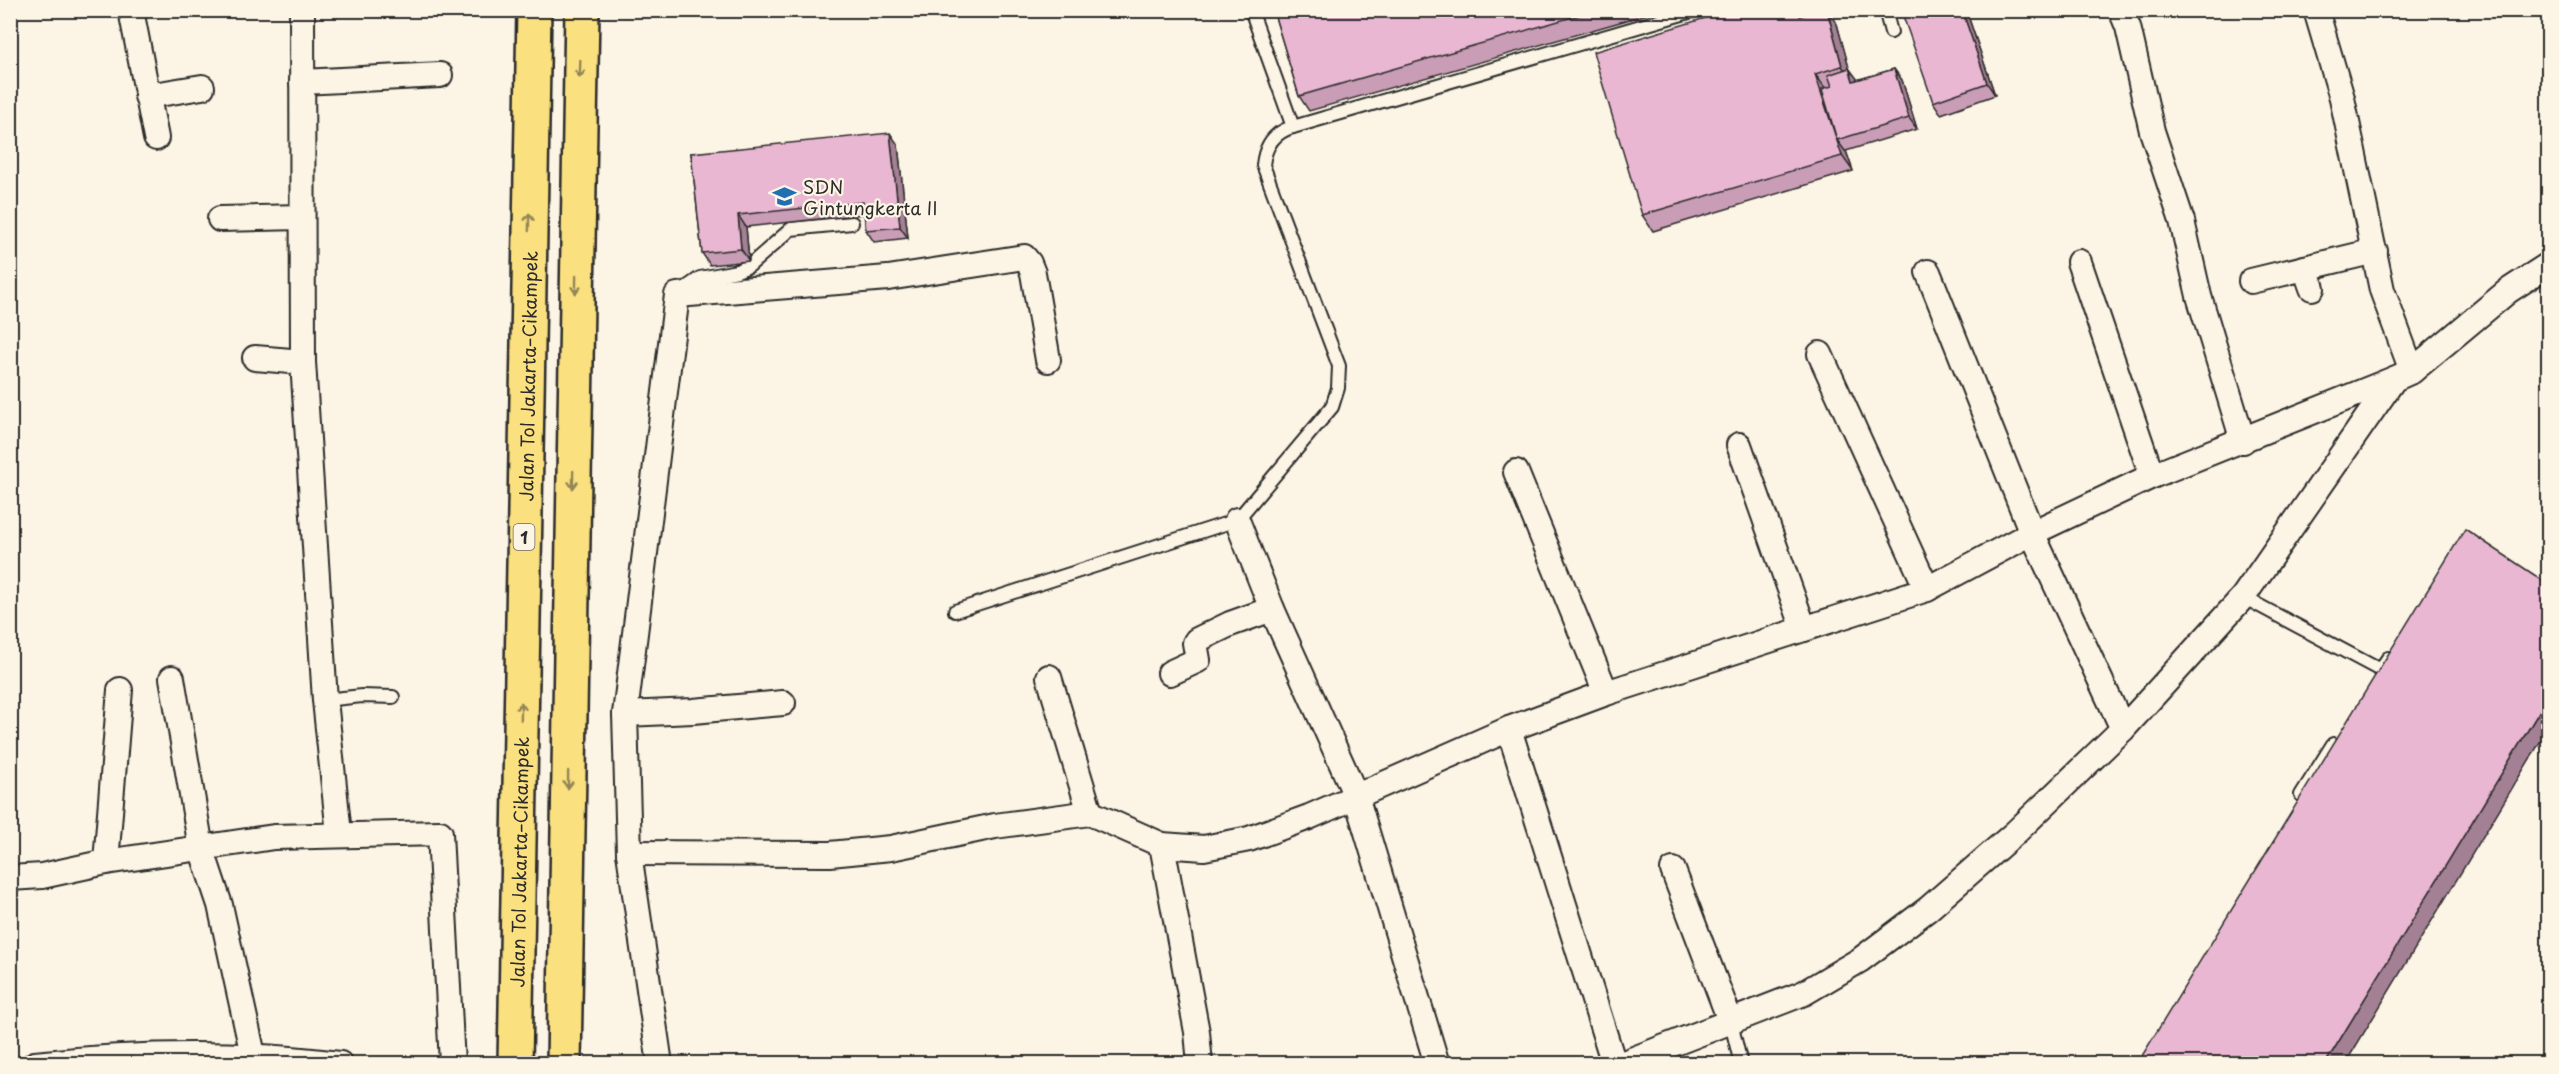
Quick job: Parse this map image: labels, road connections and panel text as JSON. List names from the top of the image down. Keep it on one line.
{"streets":{"highway":["Jalan Tol Jakarta–Cikampek","1"]},"places":{"school or university":["SDN Gintungkerta II"]}}
